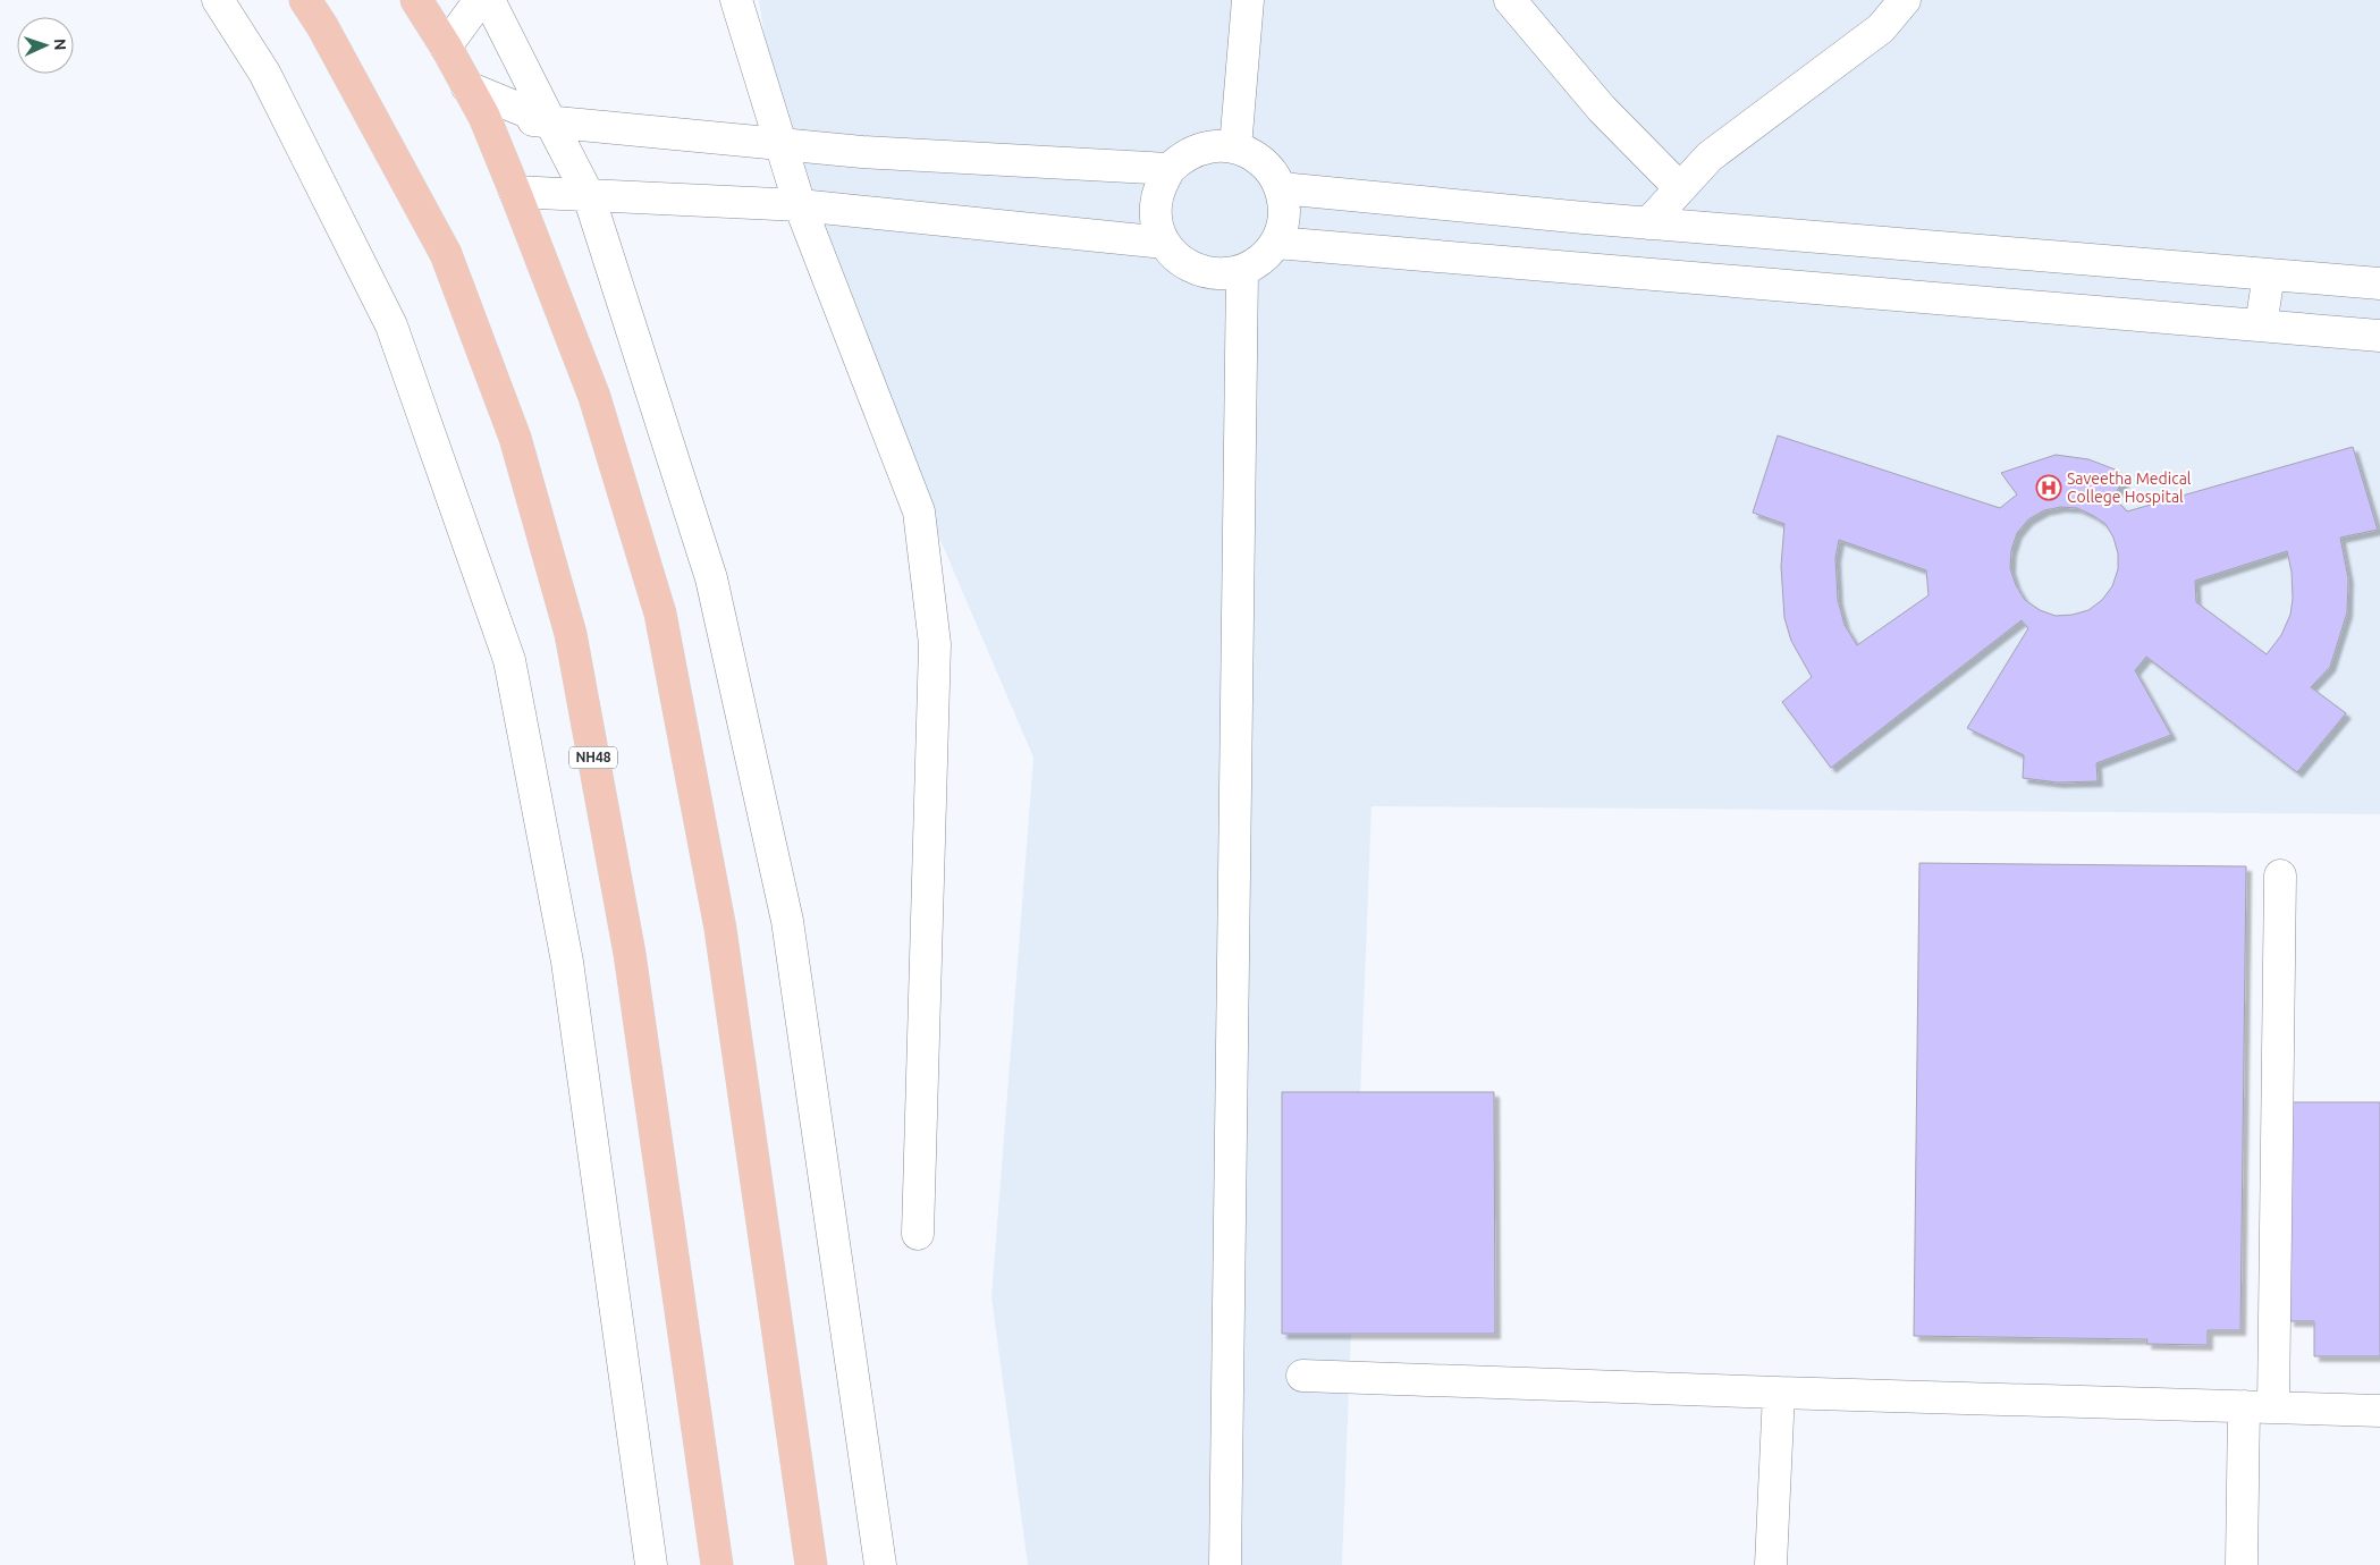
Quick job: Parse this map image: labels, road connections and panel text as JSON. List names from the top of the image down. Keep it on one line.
{"streets":{"highway":["NH48"]},"places":{"hospital":["Saveetha Medical College Hospital"]},"north":"right"}
